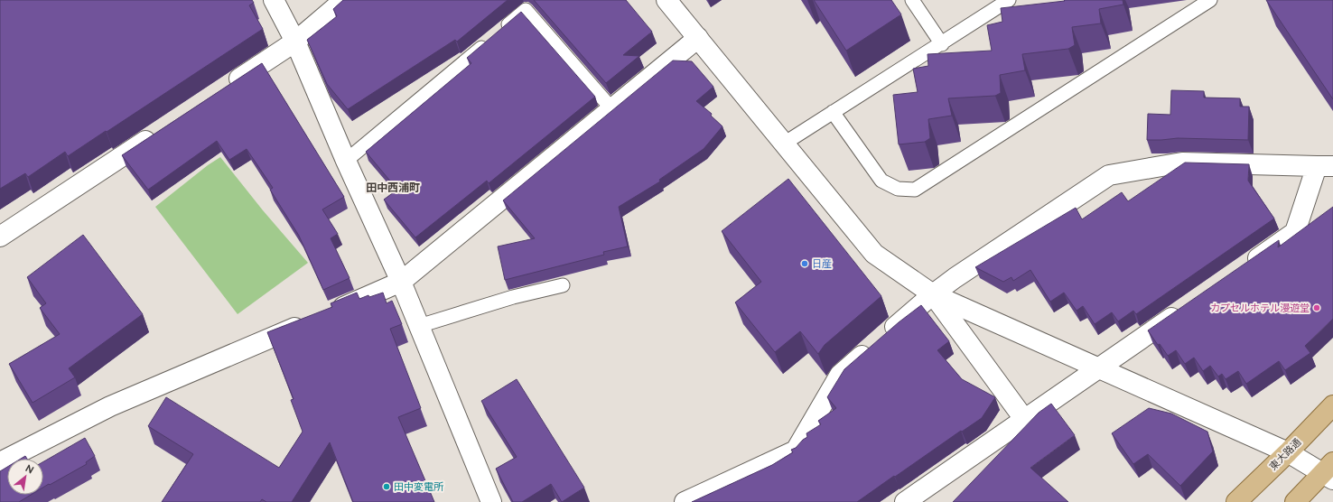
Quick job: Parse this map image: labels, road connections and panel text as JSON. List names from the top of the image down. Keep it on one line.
{"streets":{"main road":["東大路通"]},"districts":["田中西浦町"],"places":["日産","カプセルホテル漫遊堂","田中変電所"],"north":"top right"}
